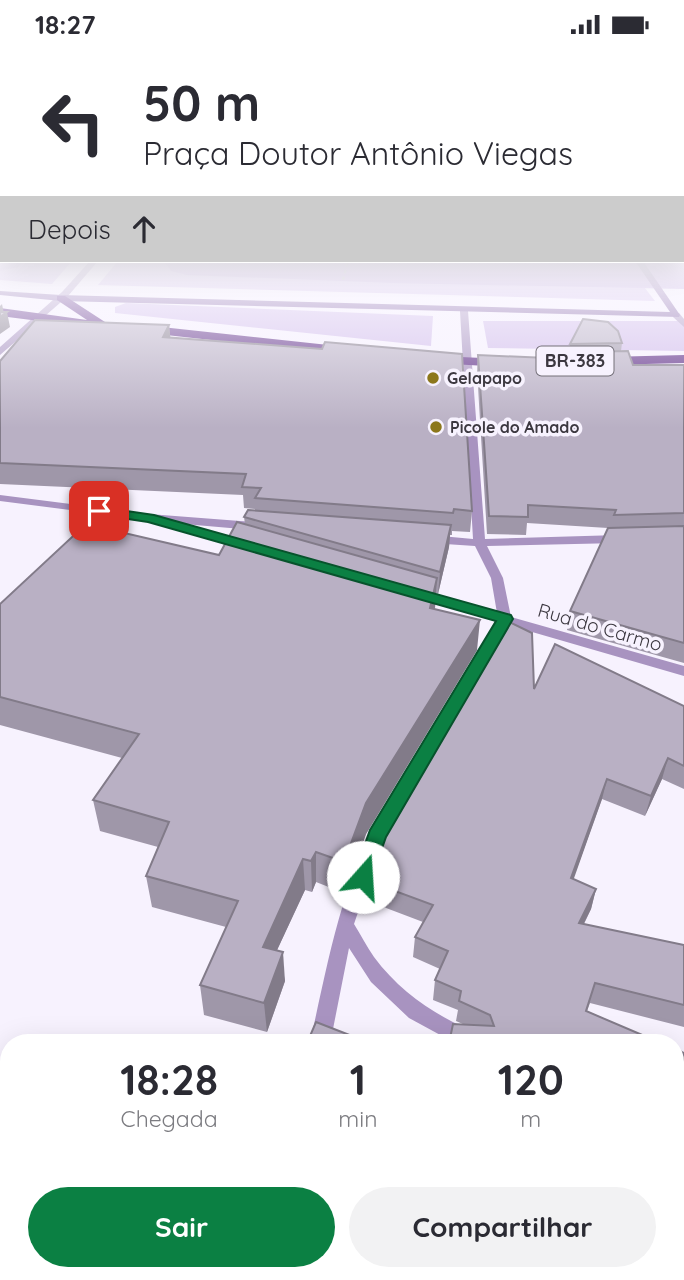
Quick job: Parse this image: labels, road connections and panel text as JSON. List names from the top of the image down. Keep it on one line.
{"streets":{"highway":["BR-383"],"street":["Rua do Carmo"]},"places":["Gelapapo","Picole do Amado"],"page":{"status":"18:27","turn":["50 m","Praça Doutor Antônio Viegas"],"then":"Depois","eta":["18:28","Chegada","1","min","120","m"],"buttons":["Sair","Compartilhar"]}}
